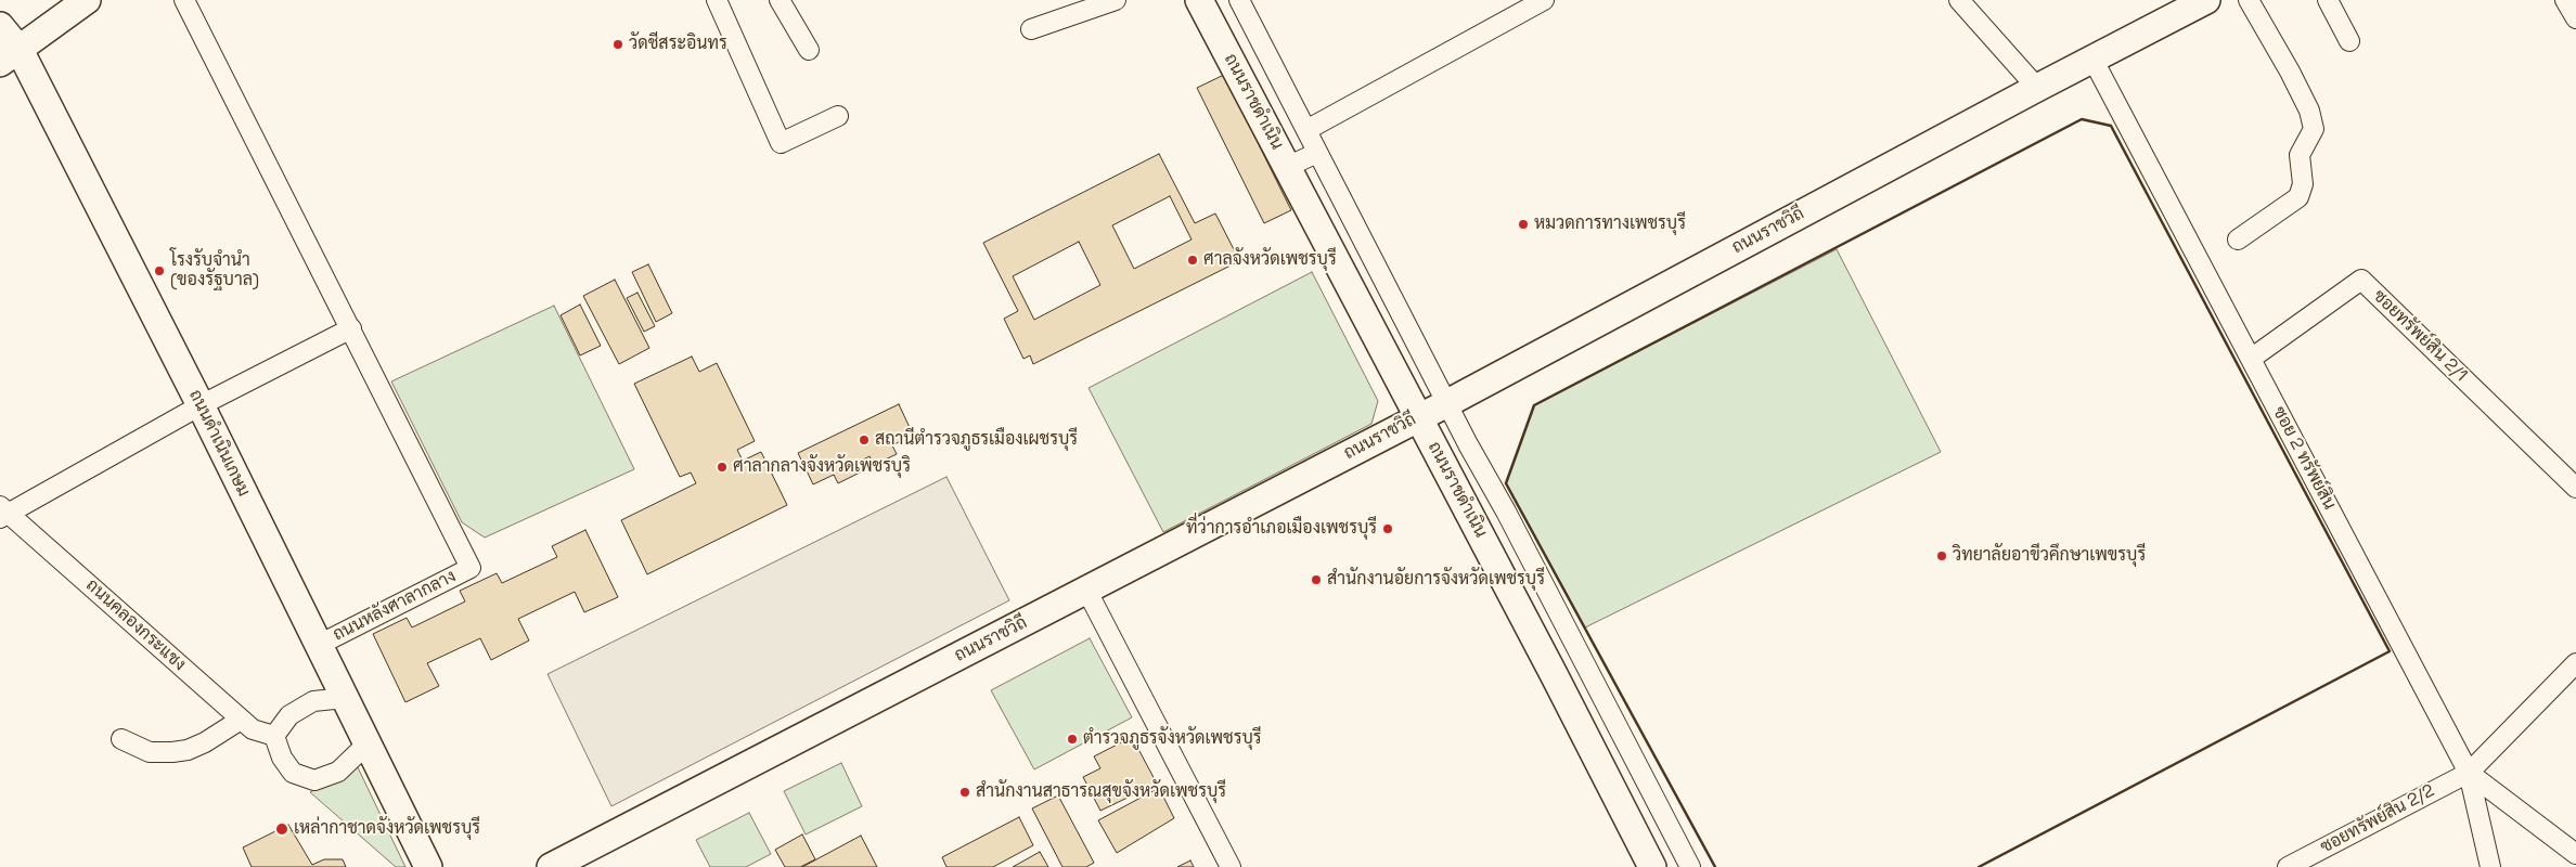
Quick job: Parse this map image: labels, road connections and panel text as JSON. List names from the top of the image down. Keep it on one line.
{"streets":{"main road":["ถนนราชดำเนิน","ถนนราชวิถี","ถนนดำเนินเกษม"],"street":["ซอยทรัพย์สิน 2/1","ซอย 2 ทรัพย์สิน","ถนนหลังศาลากลาง","ถนนคลองกระแชง","ซอยทรัพย์สิน 2/2"]},"crossings":[["ถนนราชดำเนิน","ถนนราชวิถี"],["ถนนราชวิถี","ซอย 2 ทรัพย์สิน"],["ซอยทรัพย์สิน 2/1","ซอย 2 ทรัพย์สิน"],["ถนนดำเนินเกษม","ถนนหลังศาลากลาง"],["ถนนดำเนินเกษม","ถนนคลองกระแชง"],["ซอย 2 ทรัพย์สิน","ซอยทรัพย์สิน 2/2"]],"places":["วัดชีสระอินทร","หมวดการทางเพชรบุรี","ศาลจังหวัดเพชรบุรี","โรงรับจำนำ (ของรัฐบาล)","สถานีตำรวจภูธรเมืองเผชรบุรี","ศาลากลางจังหวัดเพชรบุริ","ที่ว่าการอำเภอเมืองเพชรบุรี","วิทยาลัยอาขีวคึกษาเพขรบุรี","สำนักงานอัยการจังหวัดเพชรบุรี","ตำรวจภูธรจังหวัดเพชรบุรี","สำนักงานสาธารณสุขจังหวัดเพชรบุรี","เหล่ากาชาดจังหวัดเพชรบุรี"]}
